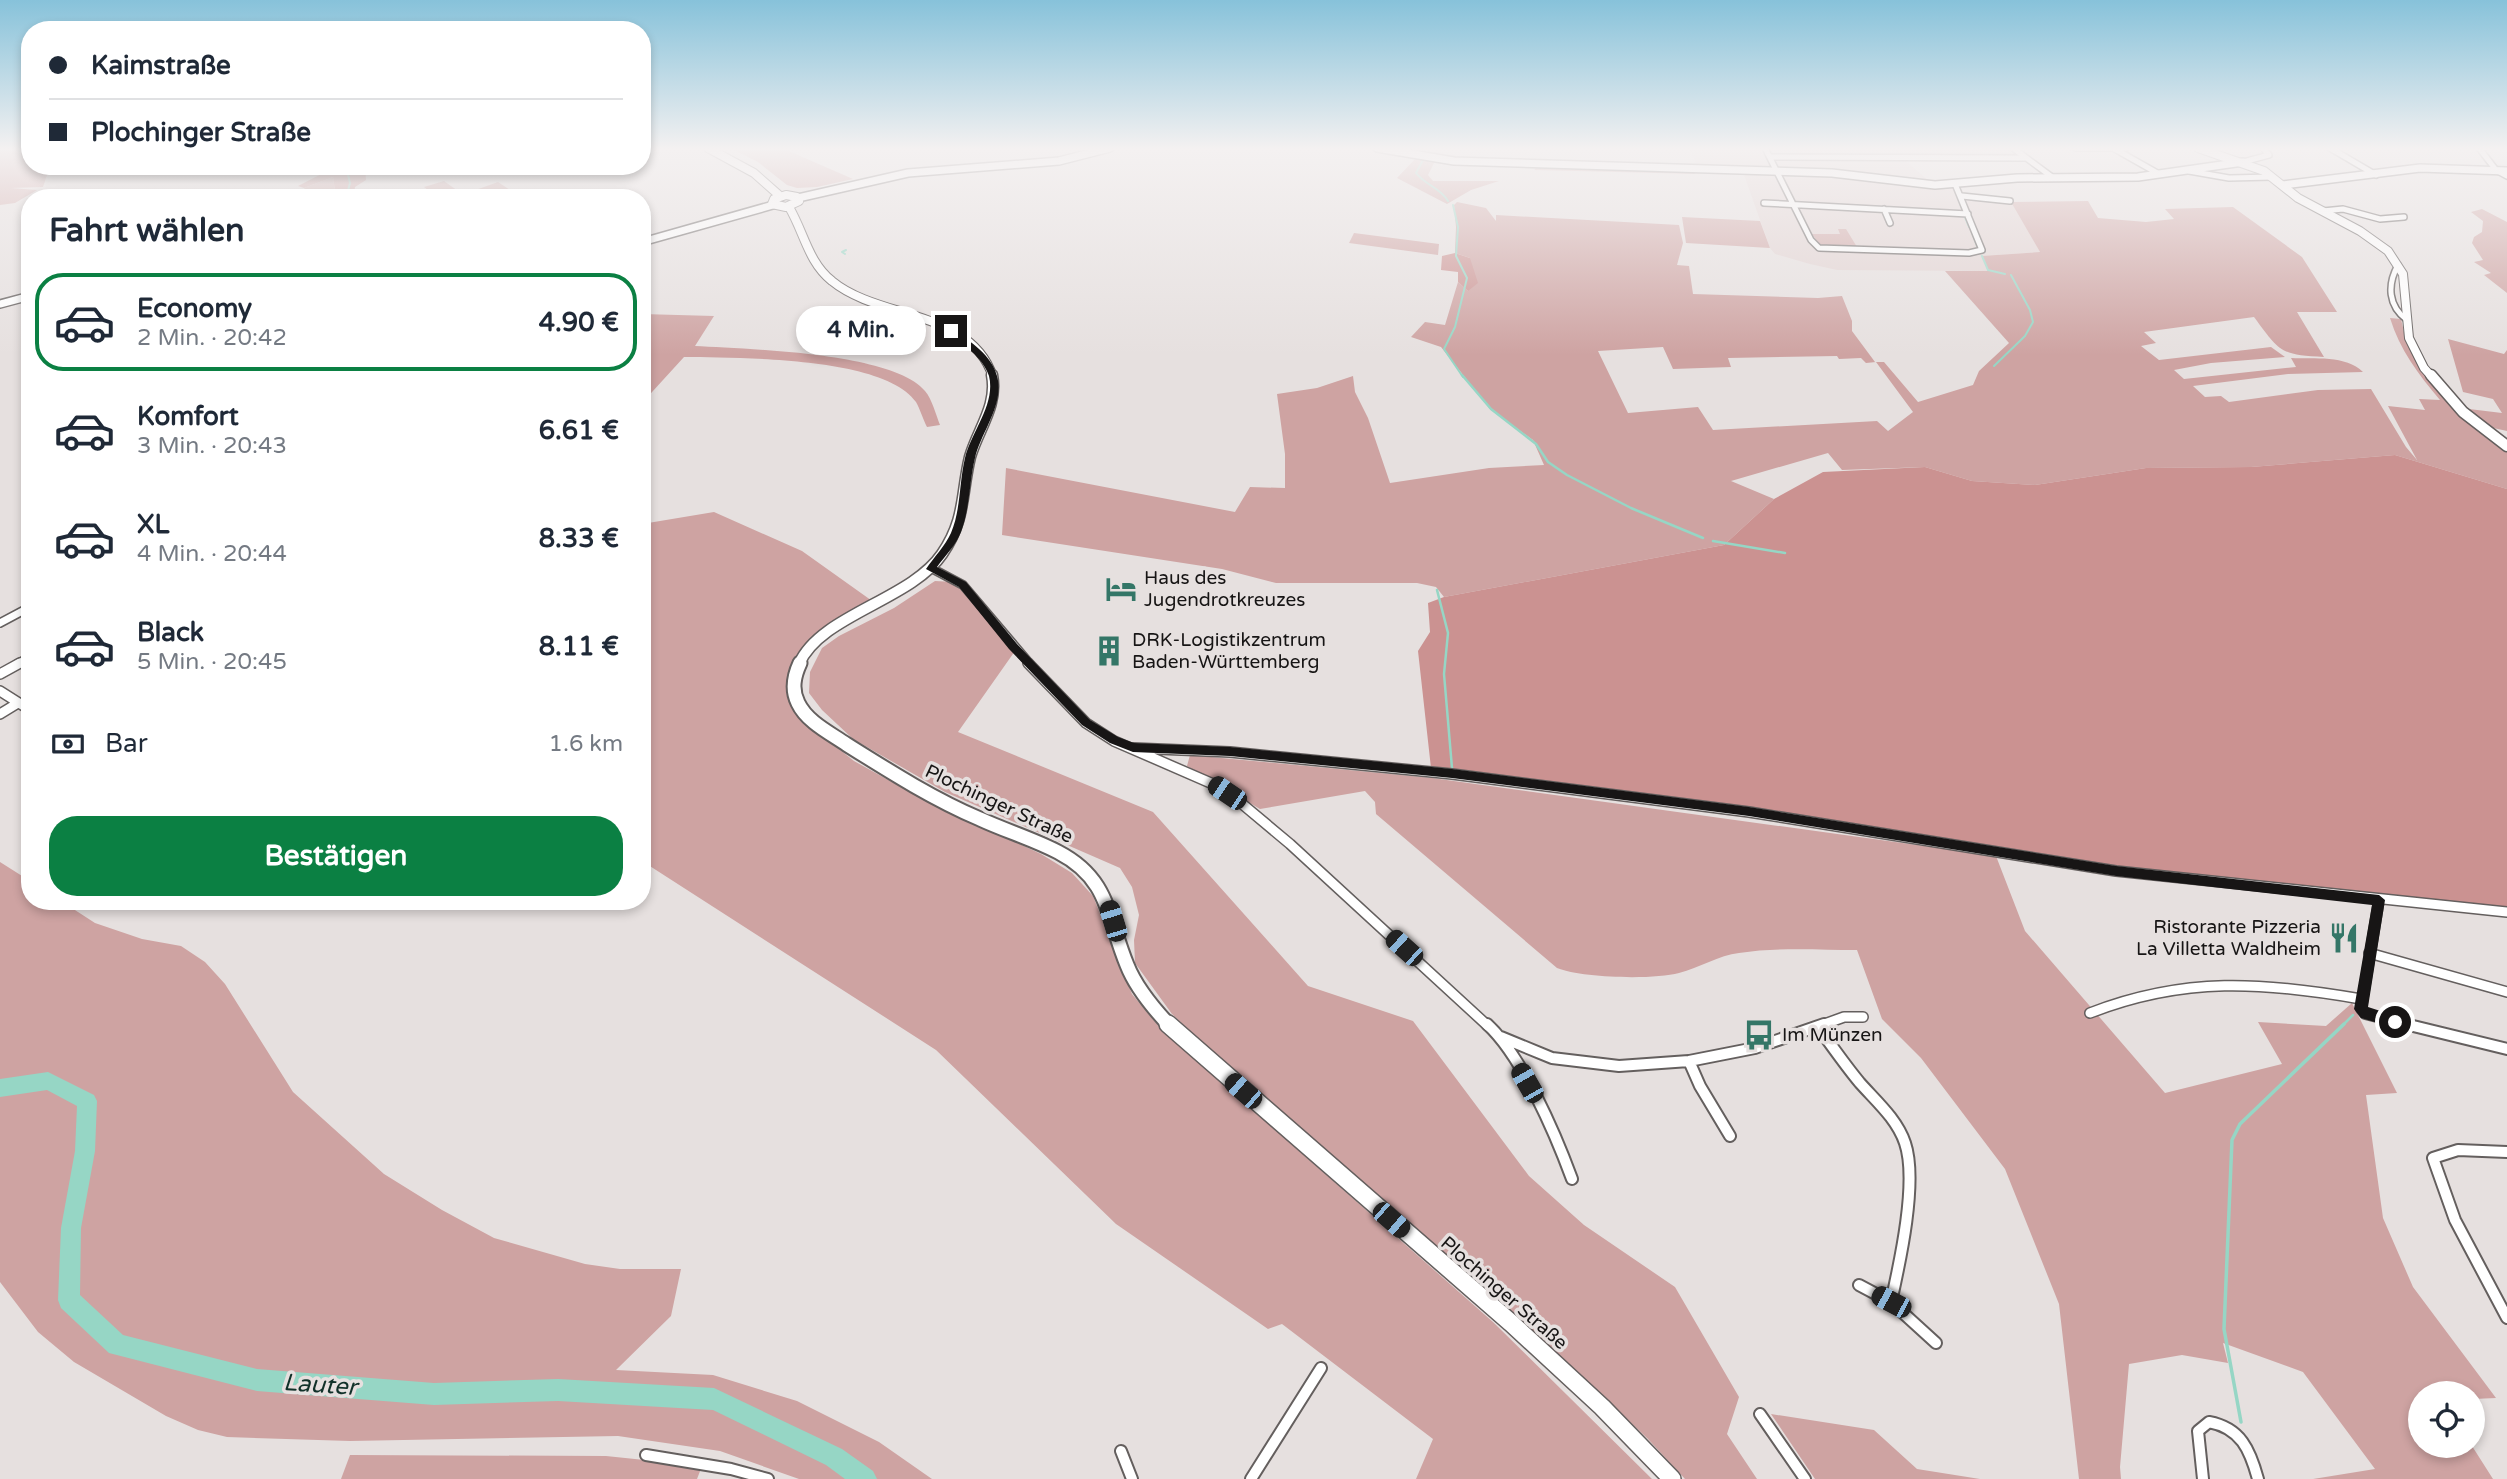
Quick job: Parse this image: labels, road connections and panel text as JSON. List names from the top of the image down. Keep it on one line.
{"streets":{"main road":["Plochinger Straße"]},"water":["Lauter"],"places":{"hotel":["Haus des Jugendrotkreuzes"],"building":["DRK-Logistikzentrum Baden-Württemberg"],"restaurant":["Ristorante Pizzeria La Villetta Waldheim"],"bus stop":["Im Münzen"]},"page":{"banner":["Kaimstraße","Plochinger Straße"],"heading":"Fahrt wählen","list":[{"name":"Economy","note":"2 Min. · 20:42","value":"4.90 €"},{"name":"Komfort","note":"3 Min. · 20:43","value":"6.61 €"},{"name":"XL","note":"4 Min. · 20:44","value":"8.33 €"},{"name":"Black","note":"5 Min. · 20:45","value":"8.11 €"}],"bubble":"4 Min.","pay":["Bar","1.6 km"],"buttons":"Bestätigen"}}
